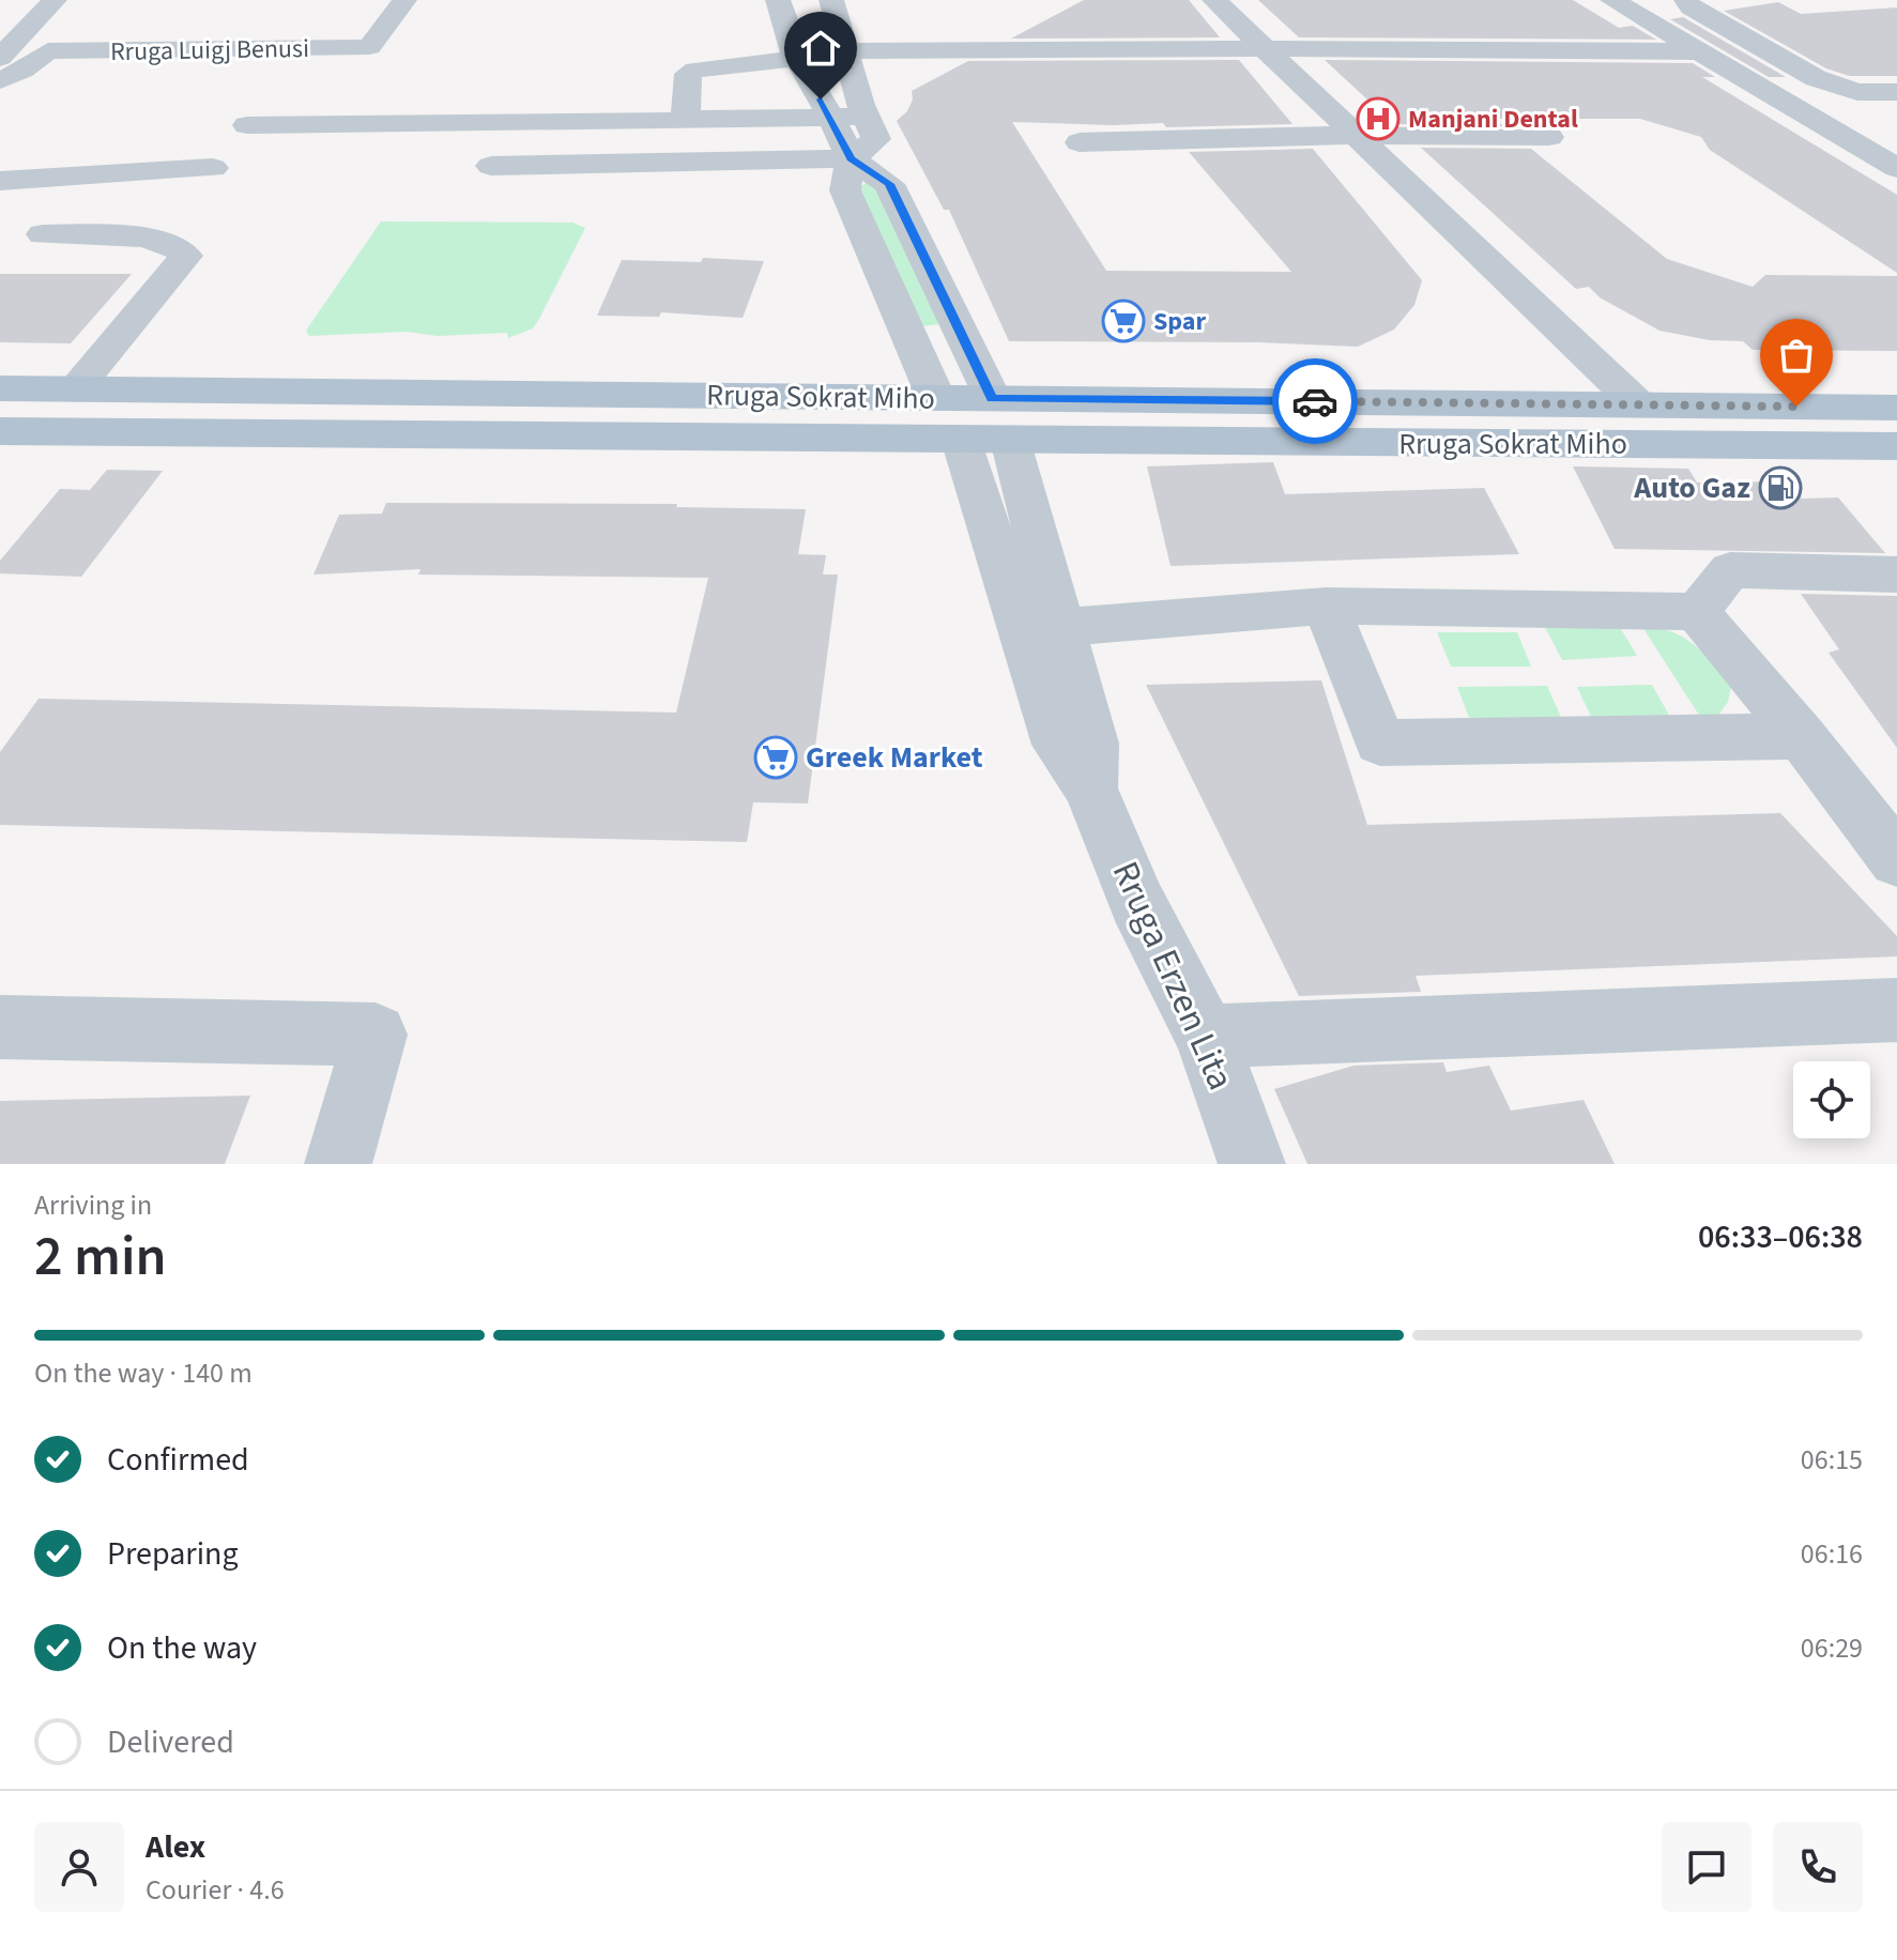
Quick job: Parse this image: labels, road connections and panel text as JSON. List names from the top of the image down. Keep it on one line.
{"streets":{"main road":["Rruga Sokrat Miho"],"street":["Rruga Luigj Benusi","Rruga Erzen Lita"]},"crossings":[["Rruga Sokrat Miho","Rruga Erzen Lita"]],"places":{"hospital":["Manjani Dental"],"supermarket":["Spar","Greek Market"],"fuel station":["Auto Gaz"]},"page":{"heading":["2 min","Arriving in","06:33–06:38"],"panel":["Alex","Courier · 4.6"],"bar":"On the way · 140 m","list":[["Confirmed","06:15"],["Preparing","06:16"],["On the way","06:29"],"Delivered"]}}
